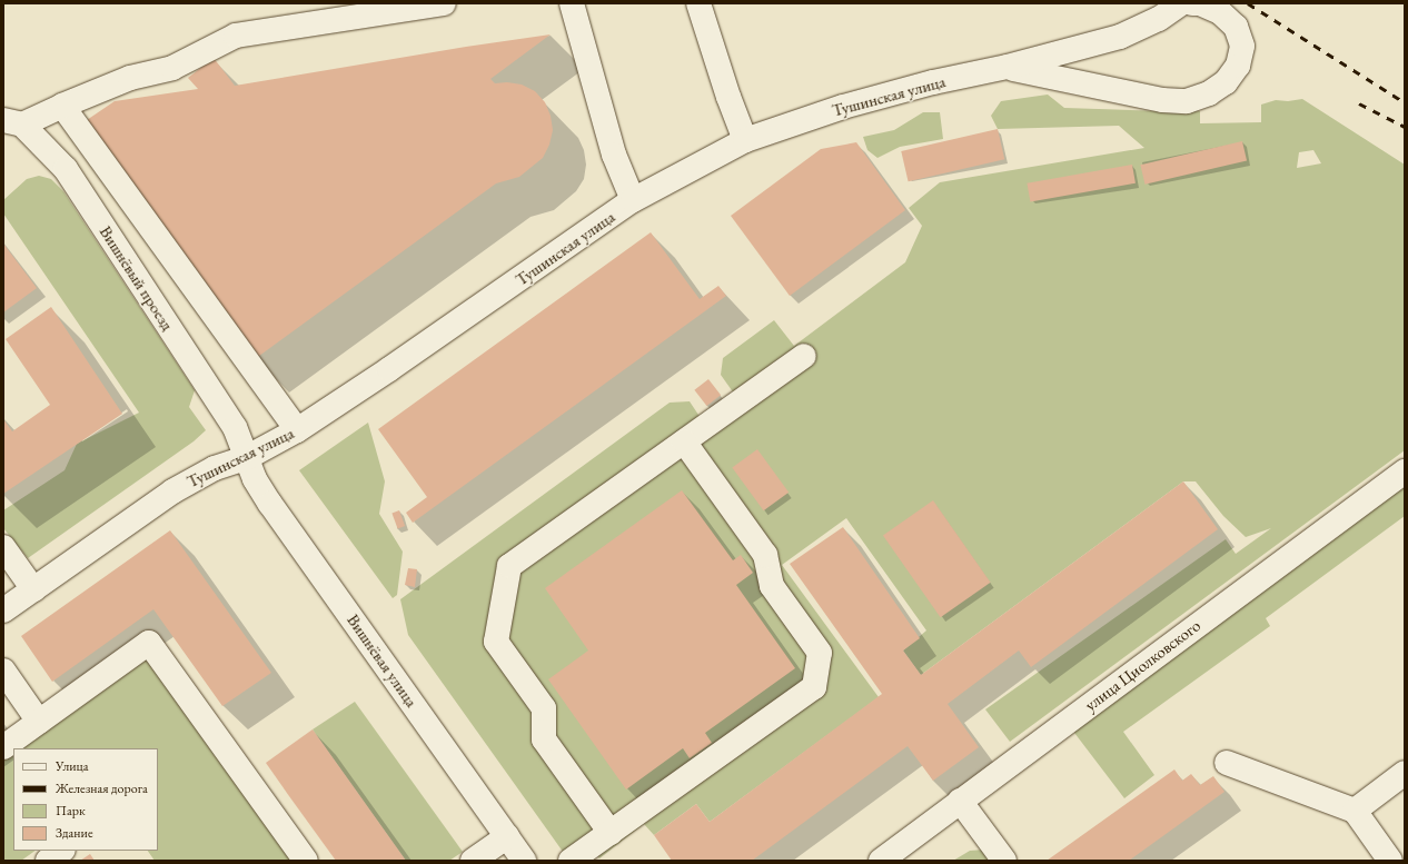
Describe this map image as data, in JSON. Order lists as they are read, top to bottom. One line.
{"streets":{"street":["Тушинская улица","Вишнёвый проезд","Вишнёвая улица","улица Циолковского"]},"crossings":[["Тушинская улица","Вишнёвый проезд"],["Тушинская улица","Вишнёвая улица"],["Вишнёвый проезд","Вишнёвая улица"]],"legend":["Улица","Железная дорога","Парк","Здание"]}
